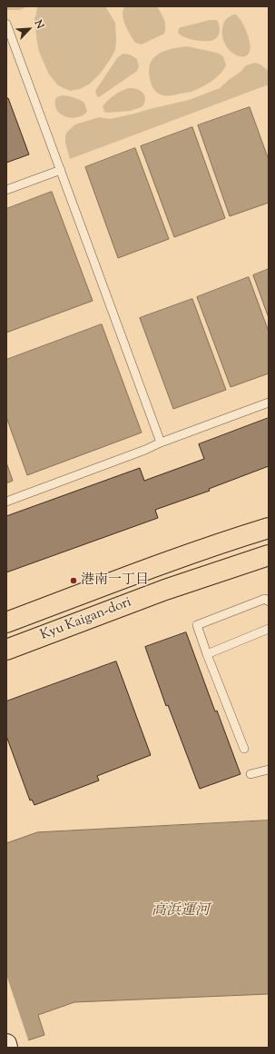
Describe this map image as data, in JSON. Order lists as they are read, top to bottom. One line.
{"streets":{"main road":["Kyu Kaigan-dori"]},"water":["高浜運河"],"places":["港南一丁目"],"north":"top right"}
